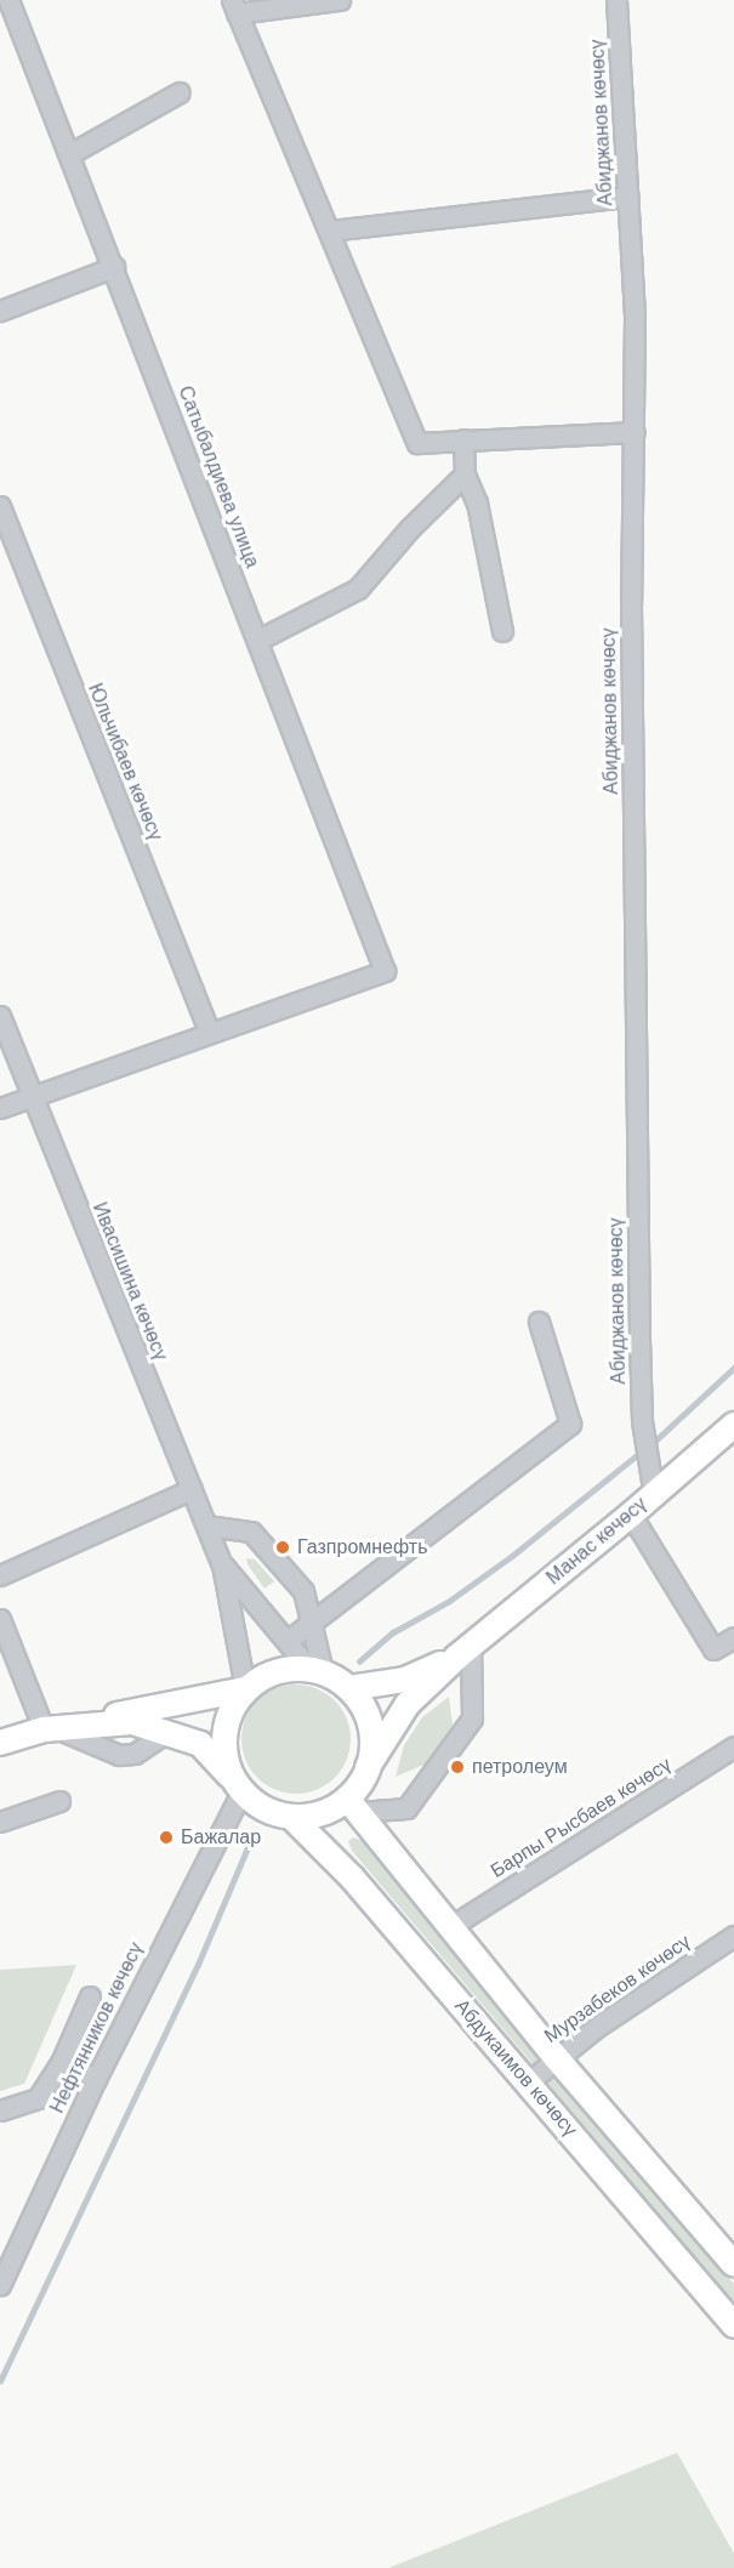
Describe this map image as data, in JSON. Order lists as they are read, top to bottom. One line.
{"streets":{"main road":["Манас көчөсү","Абдукаимов көчөсү"],"street":["Абиджанов көчөсү","Сатыбалдиева улица","Юльчибаев көчөсү","Ивасишина көчөсү","Барпы Рысбаев көчөсү","Мурзабеков көчөсү","Нефтянников көчөсү"]},"crossings":[["Абиджанов көчөсү","Манас көчөсү"],["Сатыбалдиева улица","Юльчибаев көчөсү"],["Барпы Рысбаев көчөсү","Абдукаимов көчөсү"],["Мурзабеков көчөсү","Абдукаимов көчөсү"],["Нефтянников көчөсү","Абдукаимов көчөсү"]],"places":["Газпромнефть","петролеум","Бажалар"]}
